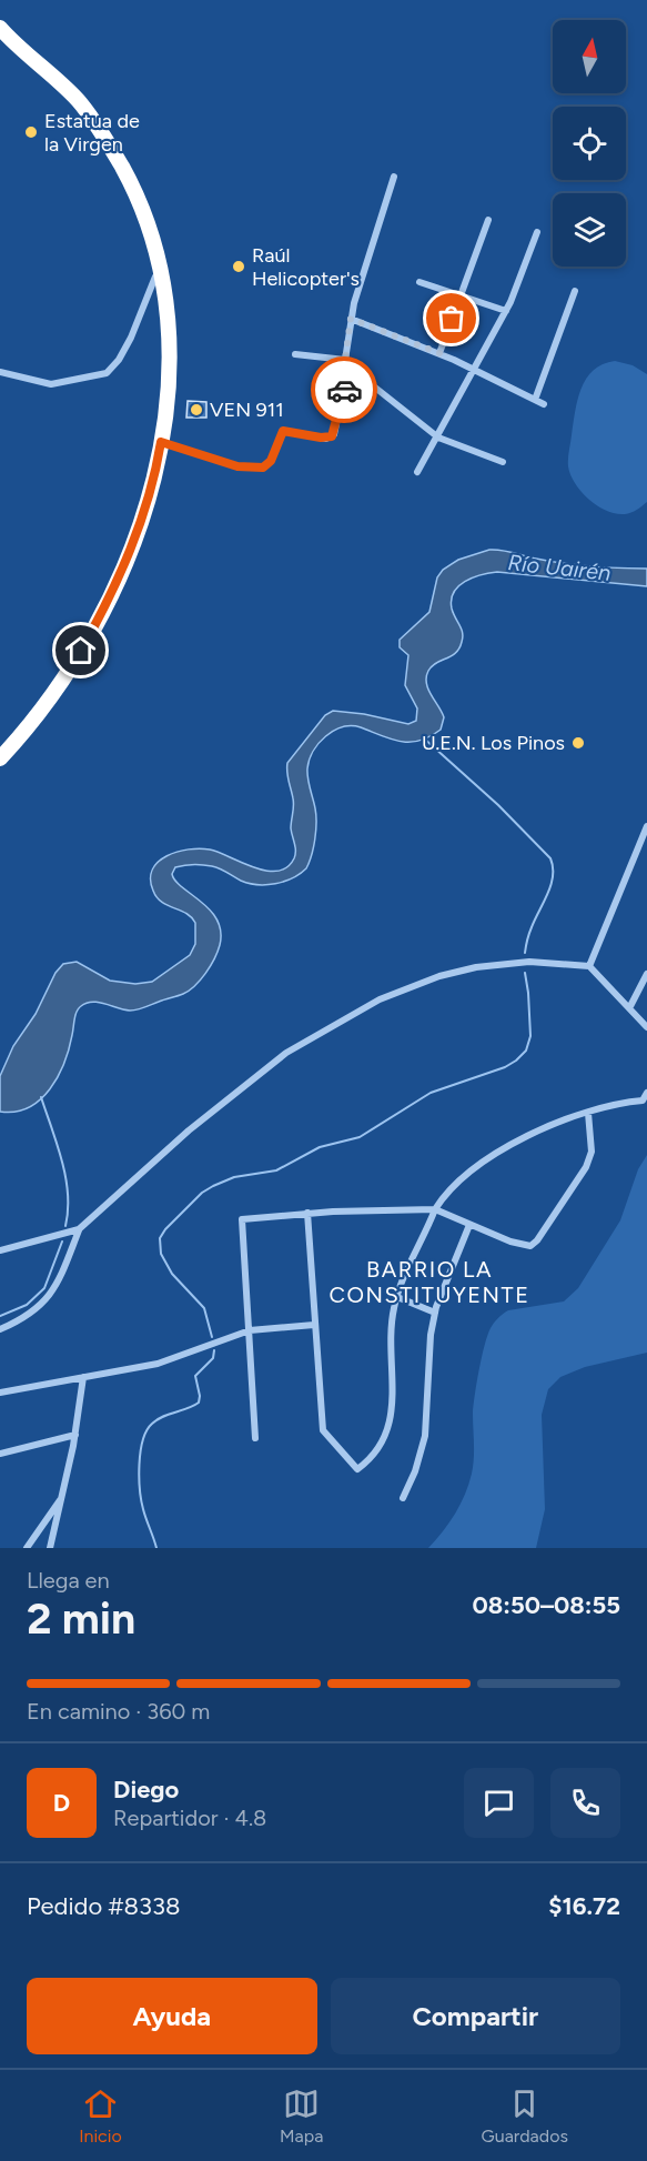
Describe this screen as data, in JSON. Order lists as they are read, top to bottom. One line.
{"districts":["BARRIO LA CONSTITUYENTE"],"water":["Río Uairén"],"places":["Estatua de la Virgen","Raúl Helicopter's","VEN 911","U.E.N. Los Pinos"],"north":"top","page":{"heading":["2 min","Llega en","08:50–08:55"],"panel":["Diego","Repartidor · 4.8","Pedido #8338","$16.72"],"bar":"En camino · 360 m","round":"D","buttons":["Ayuda","Compartir"],"tabs":["Inicio","Mapa","Guardados"]}}
